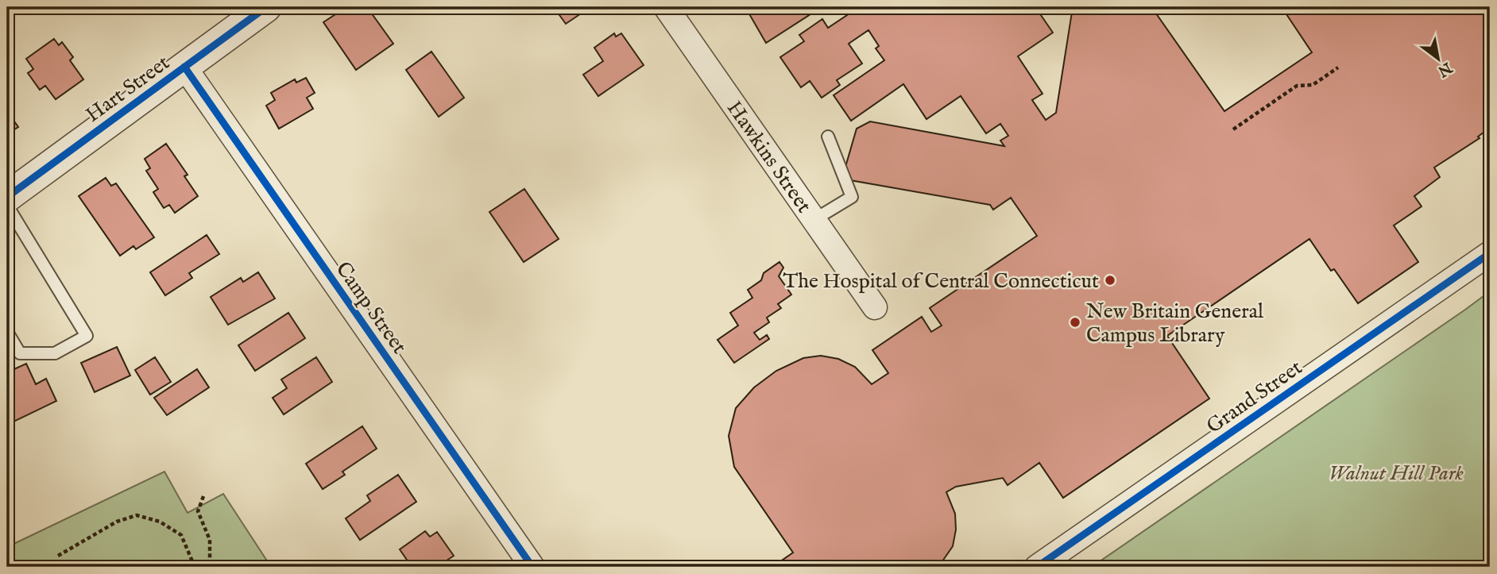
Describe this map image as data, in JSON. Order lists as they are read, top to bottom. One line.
{"streets":{"street":["Hart Street","Hawkins Street","Camp Street","Grand Street"]},"crossings":[["Hart Street","Camp Street"]],"parks":["Walnut Hill Park"],"places":["The Hospital of Central Connecticut","New Britain General Campus Library"],"north":"bottom right"}
